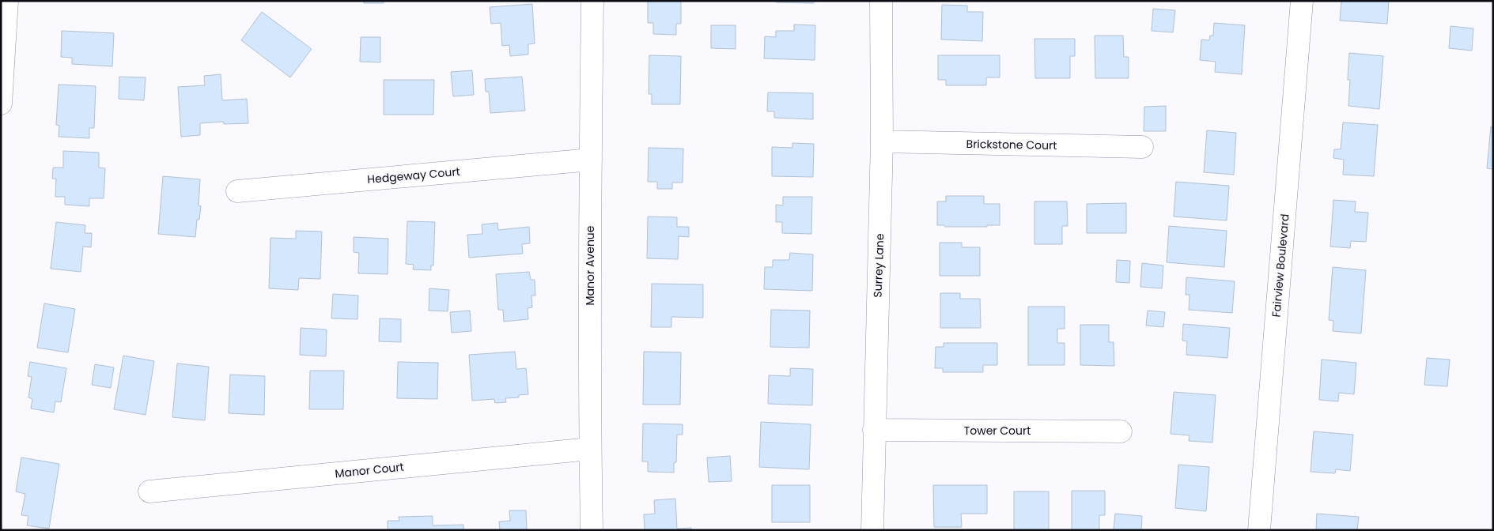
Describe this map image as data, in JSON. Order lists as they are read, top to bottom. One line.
{"streets":{"street":["Brickstone Court","Hedgeway Court","Manor Avenue","Surrey Lane","Fairview Boulevard","Tower Court","Manor Court"]},"crossings":[["Brickstone Court","Surrey Lane"],["Hedgeway Court","Manor Avenue"],["Manor Avenue","Manor Court"],["Surrey Lane","Tower Court"]]}
